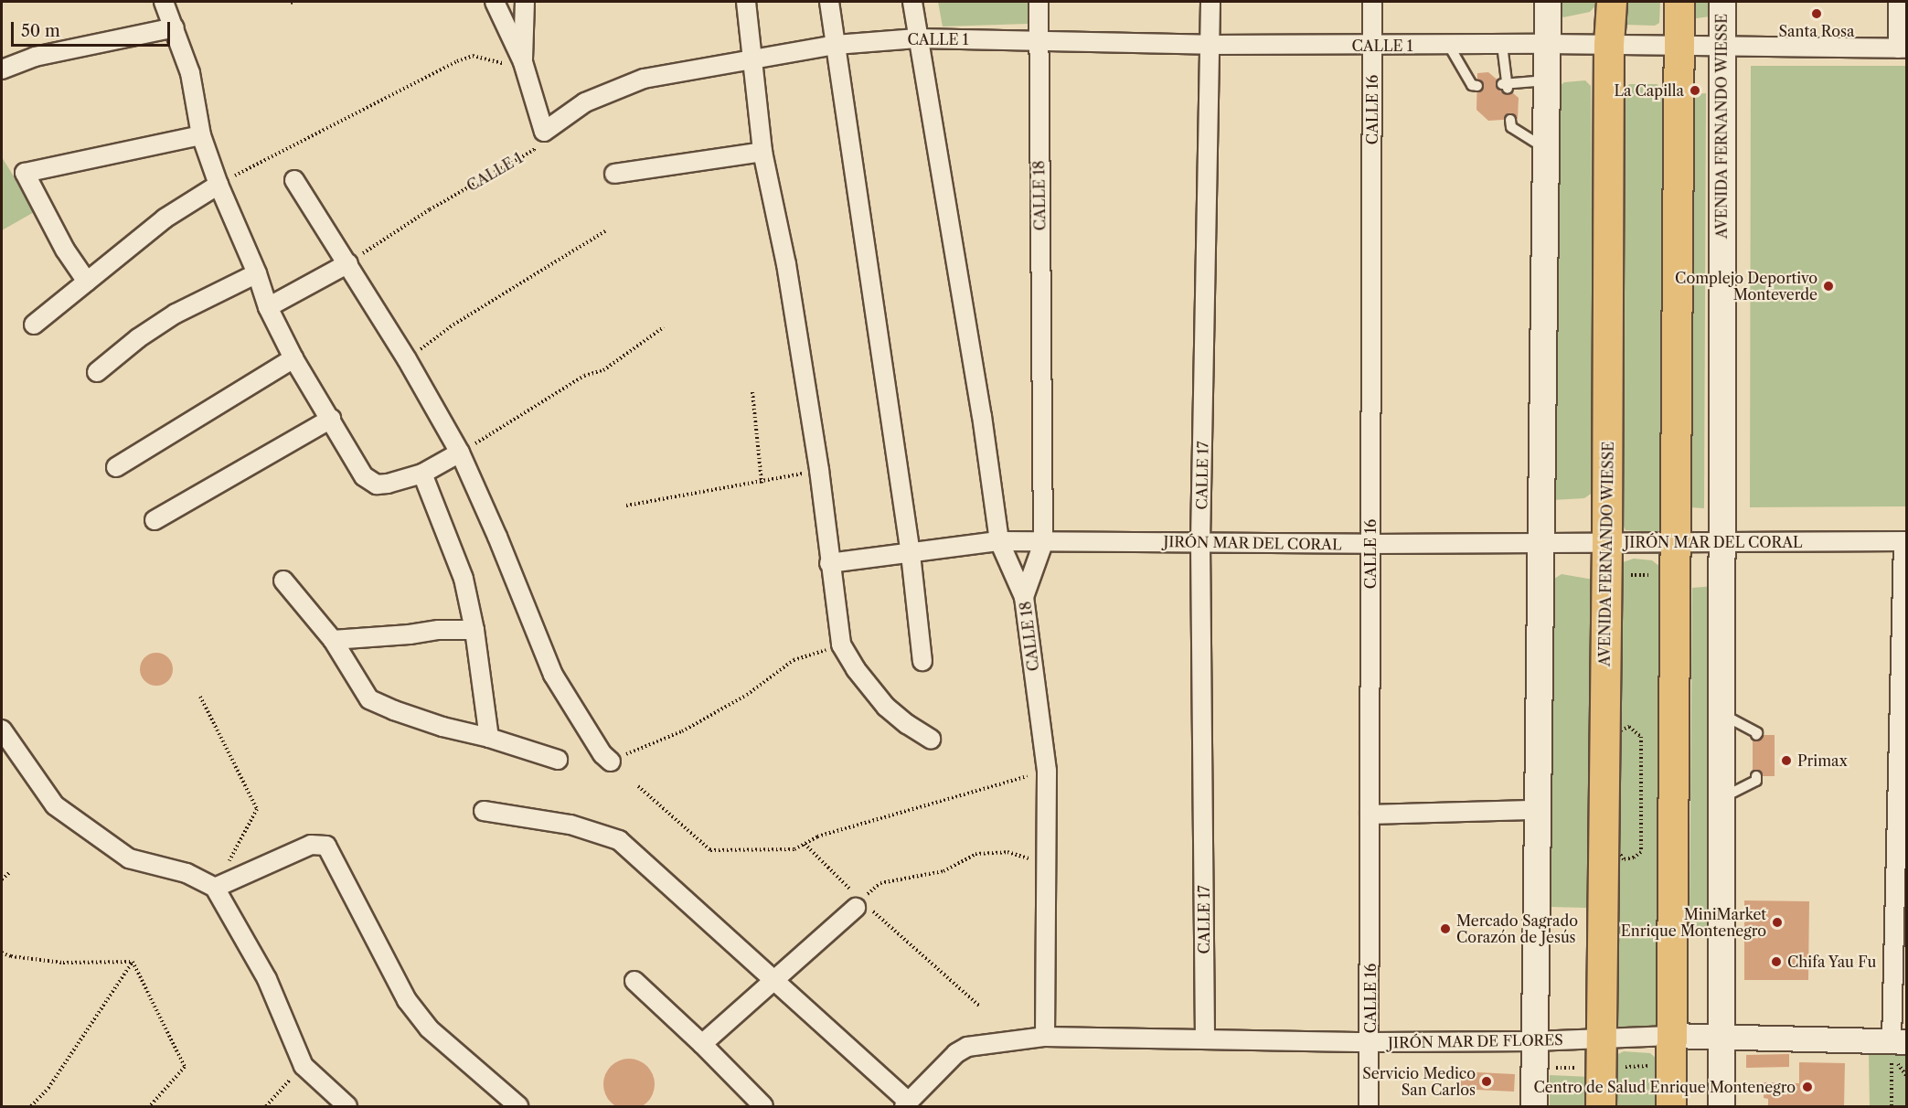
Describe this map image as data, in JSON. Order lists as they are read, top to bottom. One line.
{"streets":{"main road":["AVENIDA FERNANDO WIESSE"],"street":["CALLE 1","CALLE 16","CALLE 18","CALLE 17","JIRÓN MAR DEL CORAL","JIRÓN MAR DE FLORES"]},"crossings":[["CALLE 1","CALLE 16"],["CALLE 1","AVENIDA FERNANDO WIESSE"],["CALLE 1","CALLE 18"],["CALLE 1","CALLE 17"],["CALLE 16","JIRÓN MAR DEL CORAL"],["CALLE 16","JIRÓN MAR DE FLORES"],["AVENIDA FERNANDO WIESSE","JIRÓN MAR DEL CORAL"],["AVENIDA FERNANDO WIESSE","JIRÓN MAR DE FLORES"],["CALLE 18","JIRÓN MAR DEL CORAL"],["CALLE 18","JIRÓN MAR DE FLORES"],["CALLE 17","JIRÓN MAR DEL CORAL"],["CALLE 17","JIRÓN MAR DE FLORES"]],"places":["Santa Rosa","La Capilla","Complejo Deportivo Monteverde","Primax","MiniMarket Enrique Montenegro","Mercado Sagrado Corazón de Jesús","Chifa Yau Fu","Servicio Medico San Carlos","Centro de Salud Enrique Montenegro"],"scale_bar":"50 m"}
